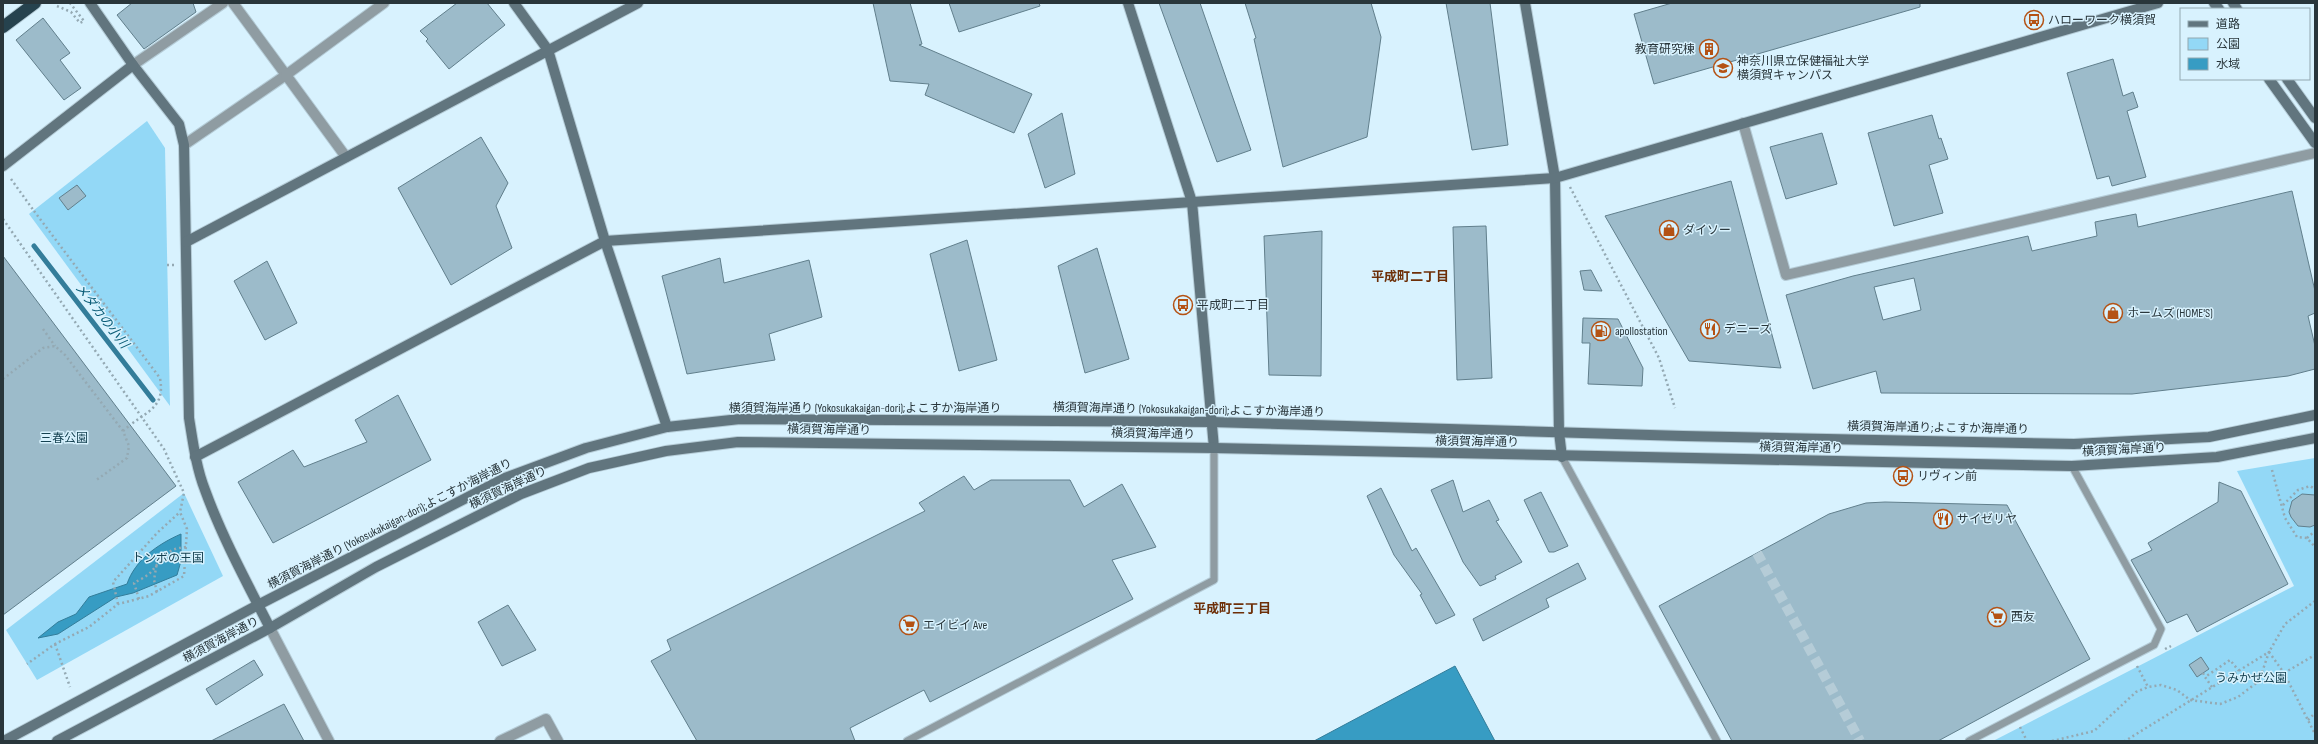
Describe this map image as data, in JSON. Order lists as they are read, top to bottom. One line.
{"streets":{"street":["横須賀海岸通り (Yokosukakaigan-dori);よこすか海岸通り","横須賀海岸通り;よこすか海岸通り","横須賀海岸通り"]},"crossings":[["横須賀海岸通り (Yokosukakaigan-dori);よこすか海岸通り","横須賀海岸通り;よこすか海岸通り"]],"districts":["平成町二丁目","平成町三丁目"],"water":["メダカの小川"],"parks":["三春公園","トンボの王国","うみかぜ公園"],"places":{"bus stop":["ハローワーク横須賀","平成町二丁目","リヴィン前"],"building":["教育研究棟"],"school or university":["神奈川県立保健福祉大学 横須賀キャンパス"],"shop":["ダイソー","ホームズ (HOME'S)"],"restaurant":["デニーズ","サイゼリヤ"],"fuel station":["apollostation"],"supermarket":["西友","エイビイ Ave"]},"legend":["道路","公園","水域"]}
